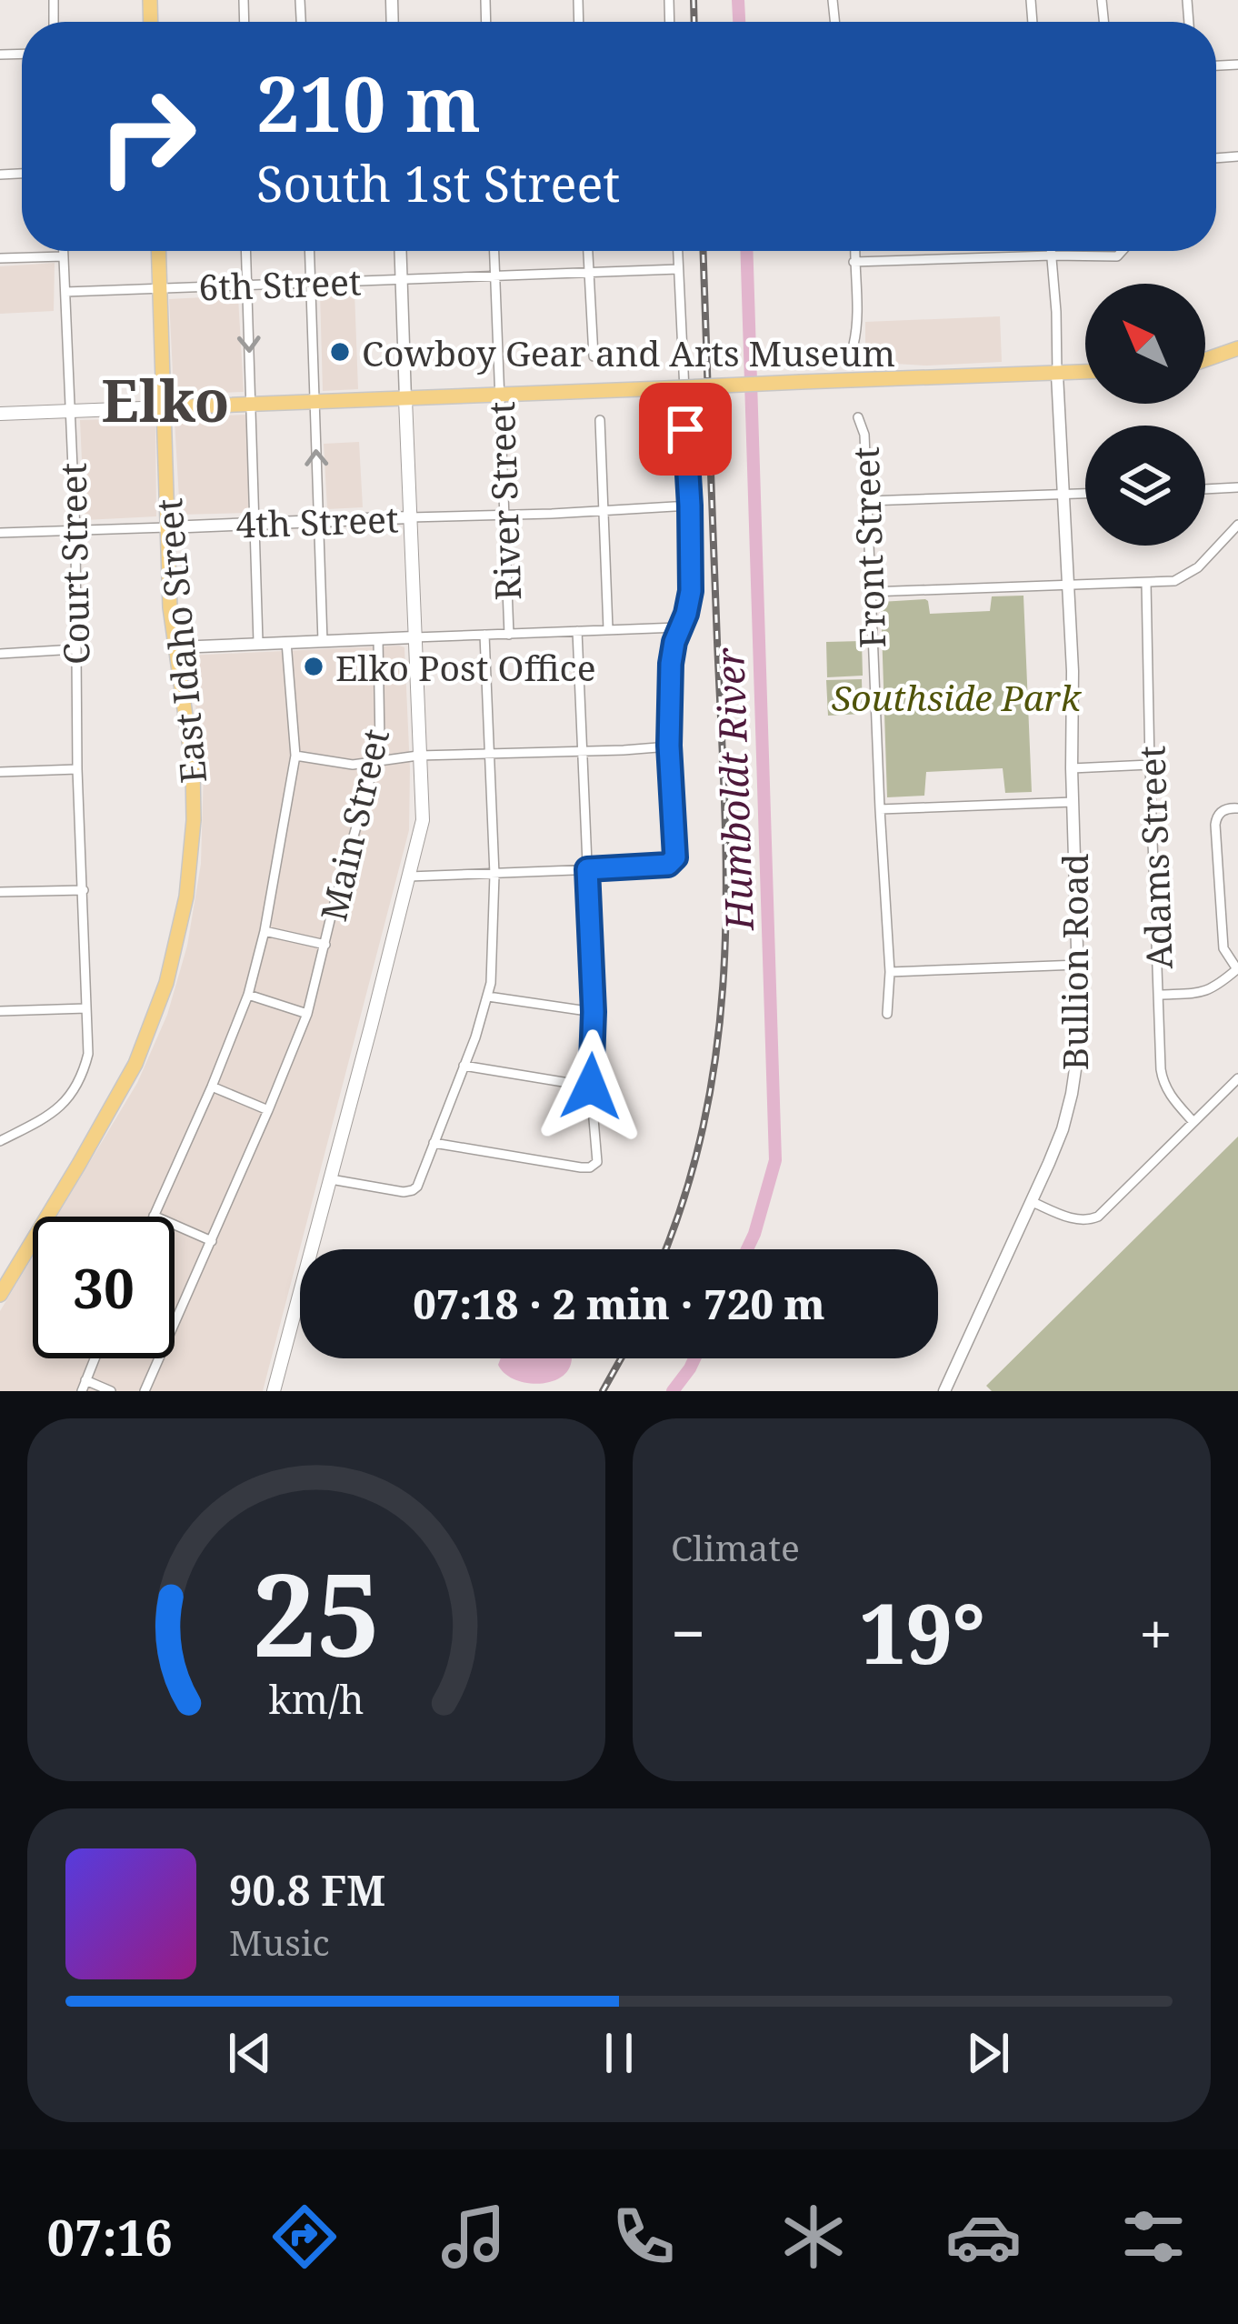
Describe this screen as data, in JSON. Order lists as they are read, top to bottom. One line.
{"streets":{"main road":["East Idaho Street"],"street":["6th Street","River Street","4th Street","Front Street","Court Street","Main Street","Adams Street","Bullion Road"]},"crossings":[["6th Street","River Street"],["6th Street","Court Street"],["6th Street","East Idaho Street"],["River Street","4th Street"],["4th Street","Court Street"],["4th Street","East Idaho Street"]],"districts":["Elko"],"water":["Humboldt River"],"parks":["Southside Park"],"places":["Cowboy Gear and Arts Museum","Elko Post Office"],"north":"top left","page":{"turn":["210 m","South 1st Street"],"limit":"30","trip":"07:18 · 2 min · 720 m","tile":"Climate","heat":["−","19°","+"],"song":["90.8 FM","Music"],"tabs":"07:16","gauge":["25","km/h"]}}
